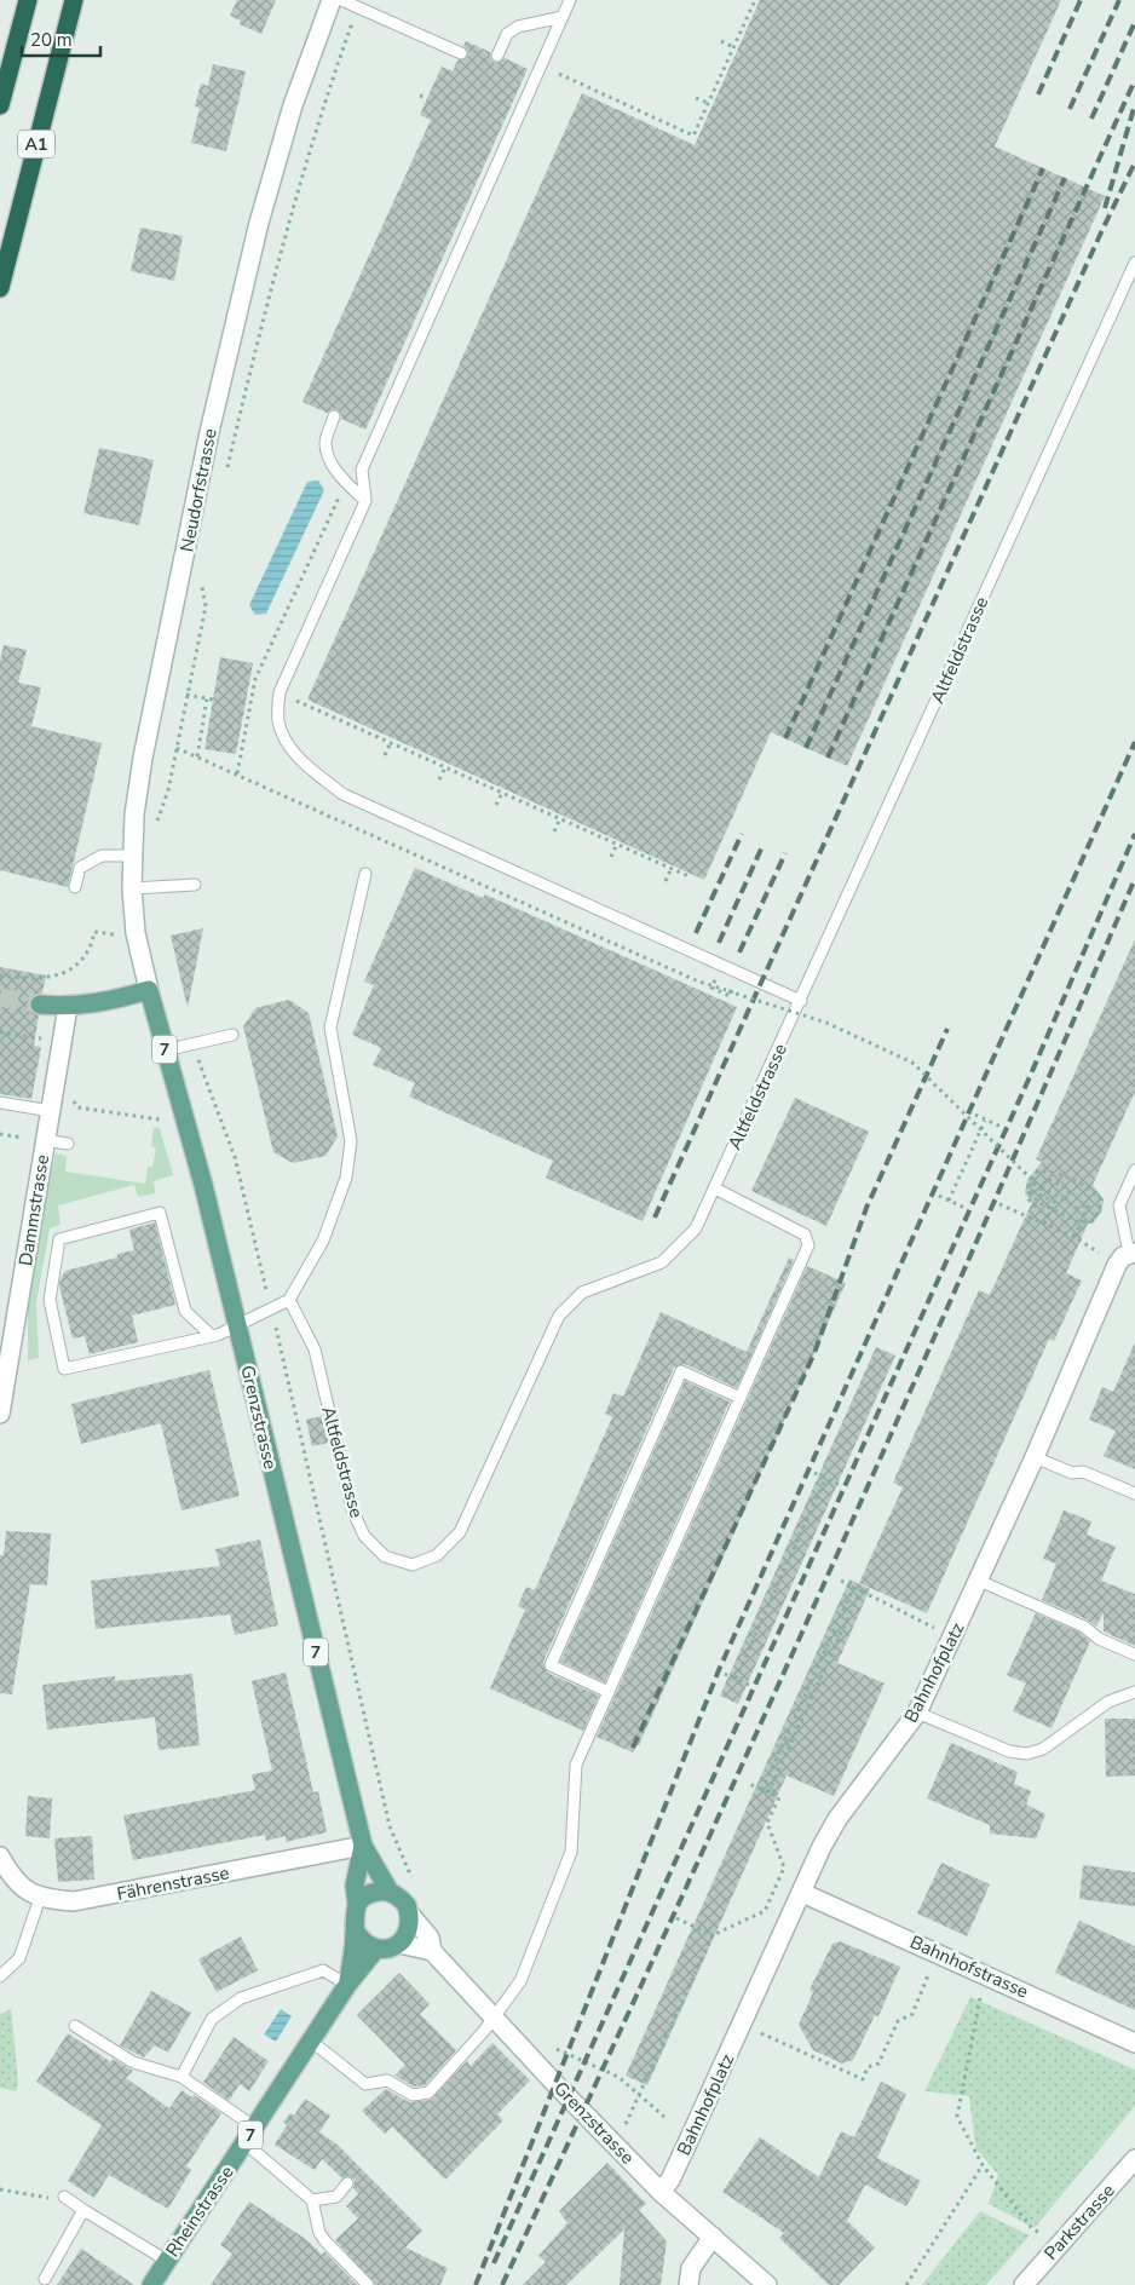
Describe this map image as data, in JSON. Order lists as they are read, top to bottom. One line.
{"streets":{"highway":["A1"],"main road":["7","Grenzstrasse","Rheinstrasse"],"street":["Neudorfstrasse","Dammstrasse","Bahnhofplatz","Fährenstrasse","Bahnhofstrasse","Parkstrasse"],"lane":["Altfeldstrasse"]},"crossings":[["Neudorfstrasse","Grenzstrasse"],["7","Grenzstrasse"],["7","Rheinstrasse"],["Grenzstrasse","Bahnhofplatz"],["Grenzstrasse","Fährenstrasse"],["Grenzstrasse","Rheinstrasse"],["Bahnhofplatz","Bahnhofstrasse"]],"scale_bar":"20 m"}
